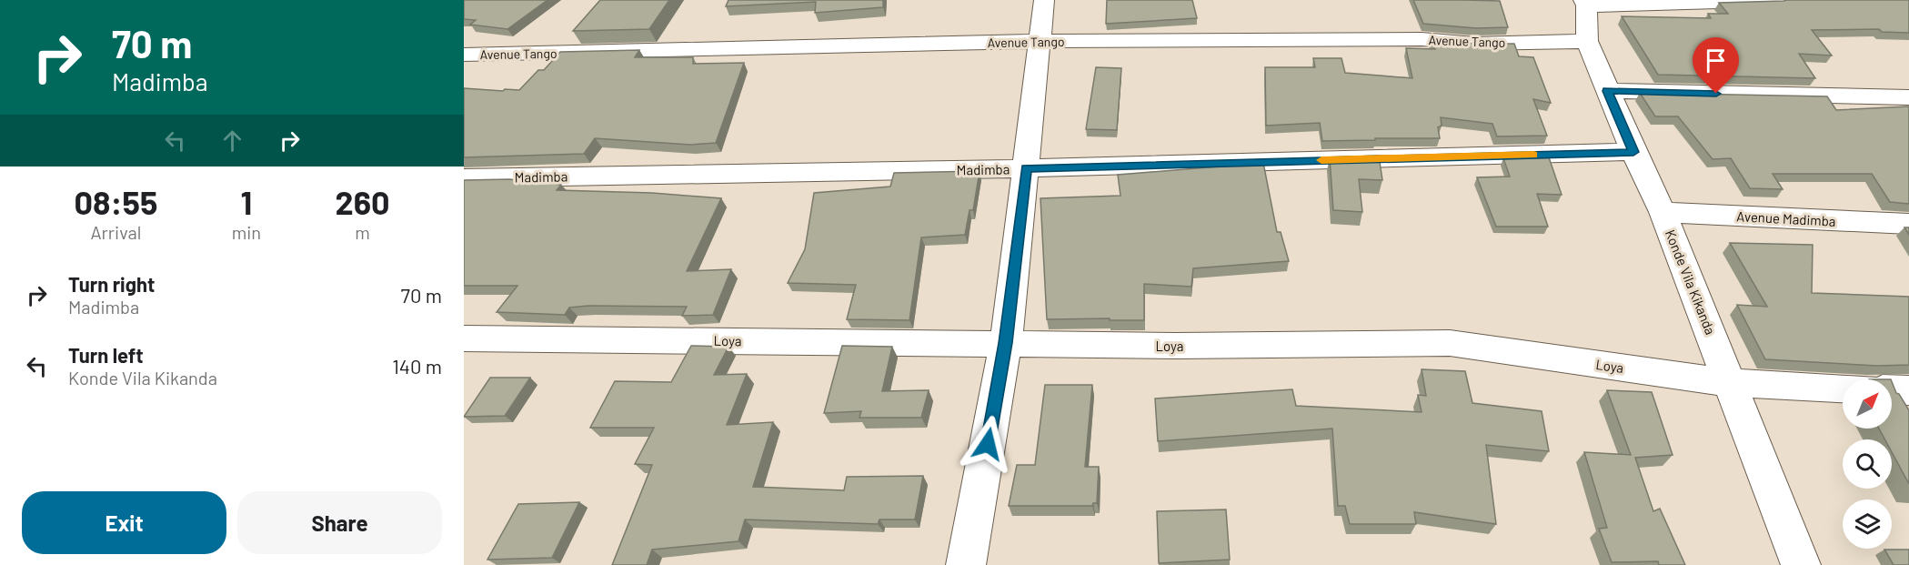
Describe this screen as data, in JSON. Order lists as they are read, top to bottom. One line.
{"streets":{"street":["Avenue Tango","Madimba","Avenue Madimba","Konde Vila Kikanda","Loya"]},"crossings":[["Avenue Tango","Konde Vila Kikanda"],["Madimba","Konde Vila Kikanda"],["Avenue Madimba","Konde Vila Kikanda"],["Konde Vila Kikanda","Loya"]],"north":"top right","page":{"turn":["70 m","Madimba"],"eta":["08:55","Arrival","1","min","260","m"],"list":[{"name":"Turn right","note":"Madimba","value":"70 m"},{"name":"Turn left","note":"Konde Vila Kikanda","value":"140 m"}],"buttons":["Exit","Share"]}}
